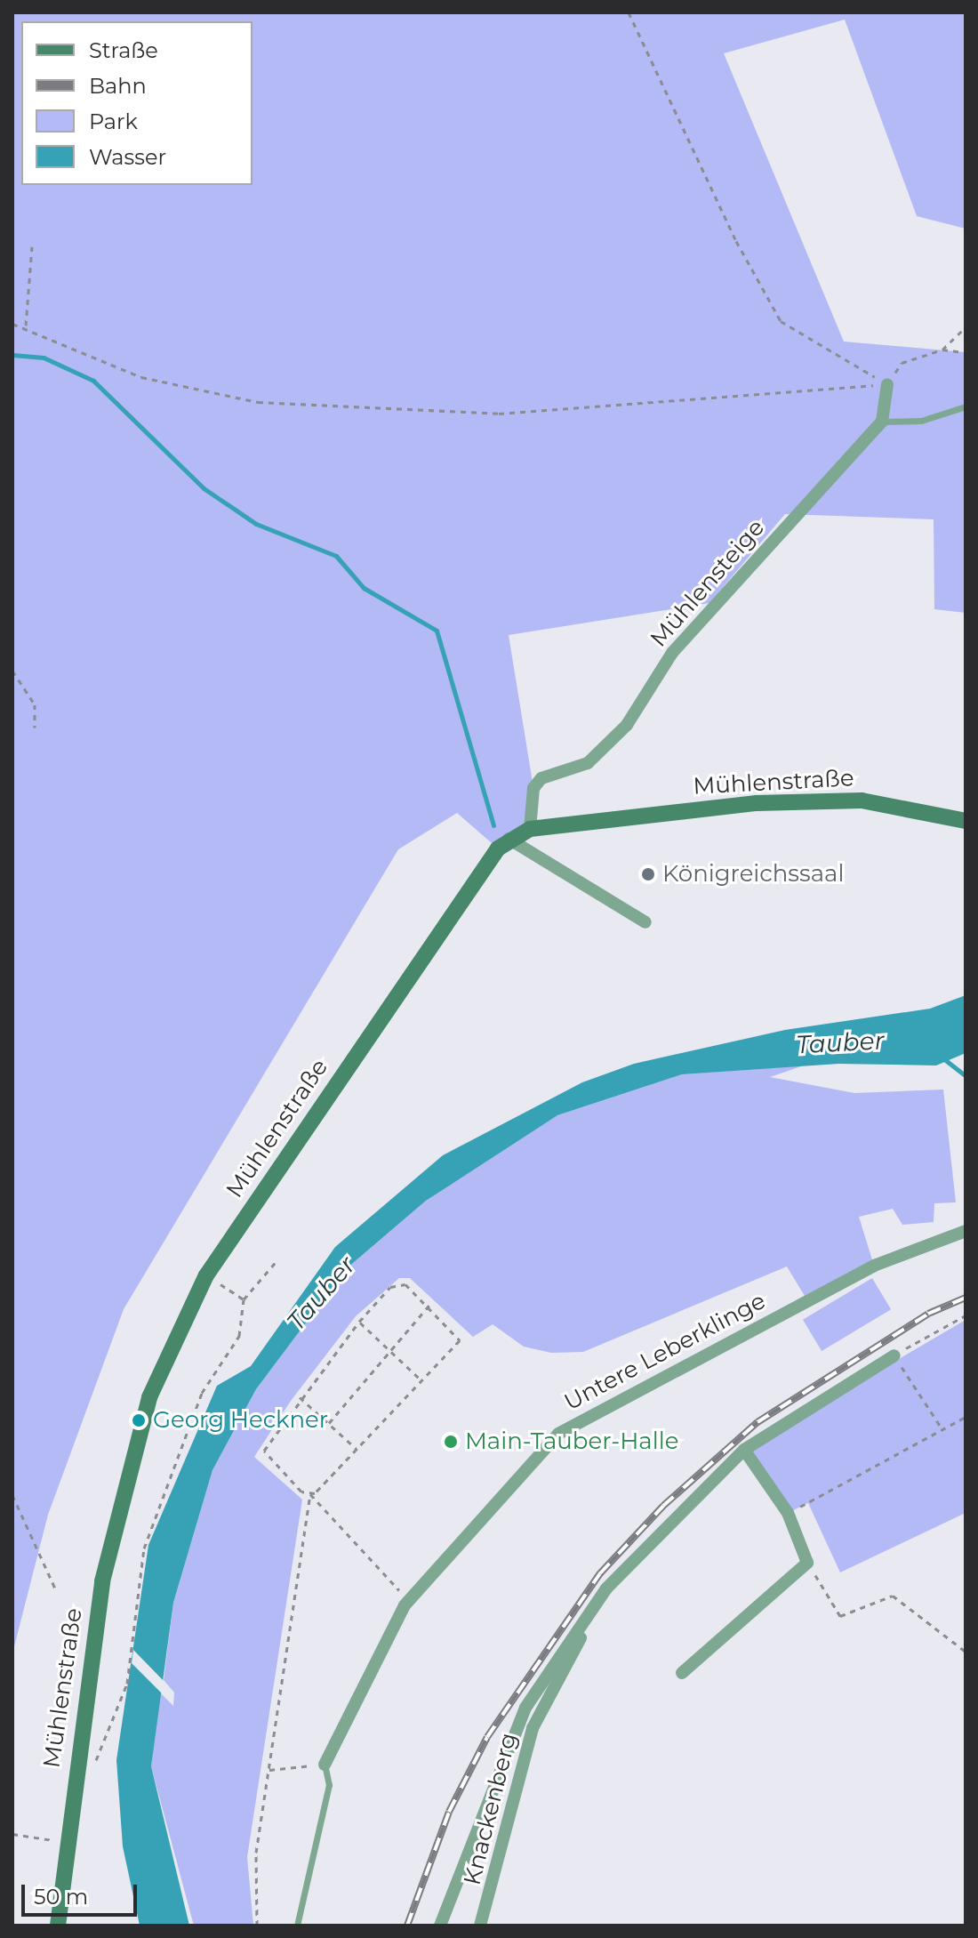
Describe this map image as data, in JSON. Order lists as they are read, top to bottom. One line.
{"streets":{"main road":["Mühlenstraße"],"street":["Mühlensteige","Untere Leberklinge","Knackenberg"]},"crossings":[["Mühlensteige","Mühlenstraße"]],"water":["Tauber"],"places":["Königreichssaal","Georg Heckner","Main-Tauber-Halle"],"legend":["Straße","Bahn","Park","Wasser"],"scale_bar":"50 m"}
